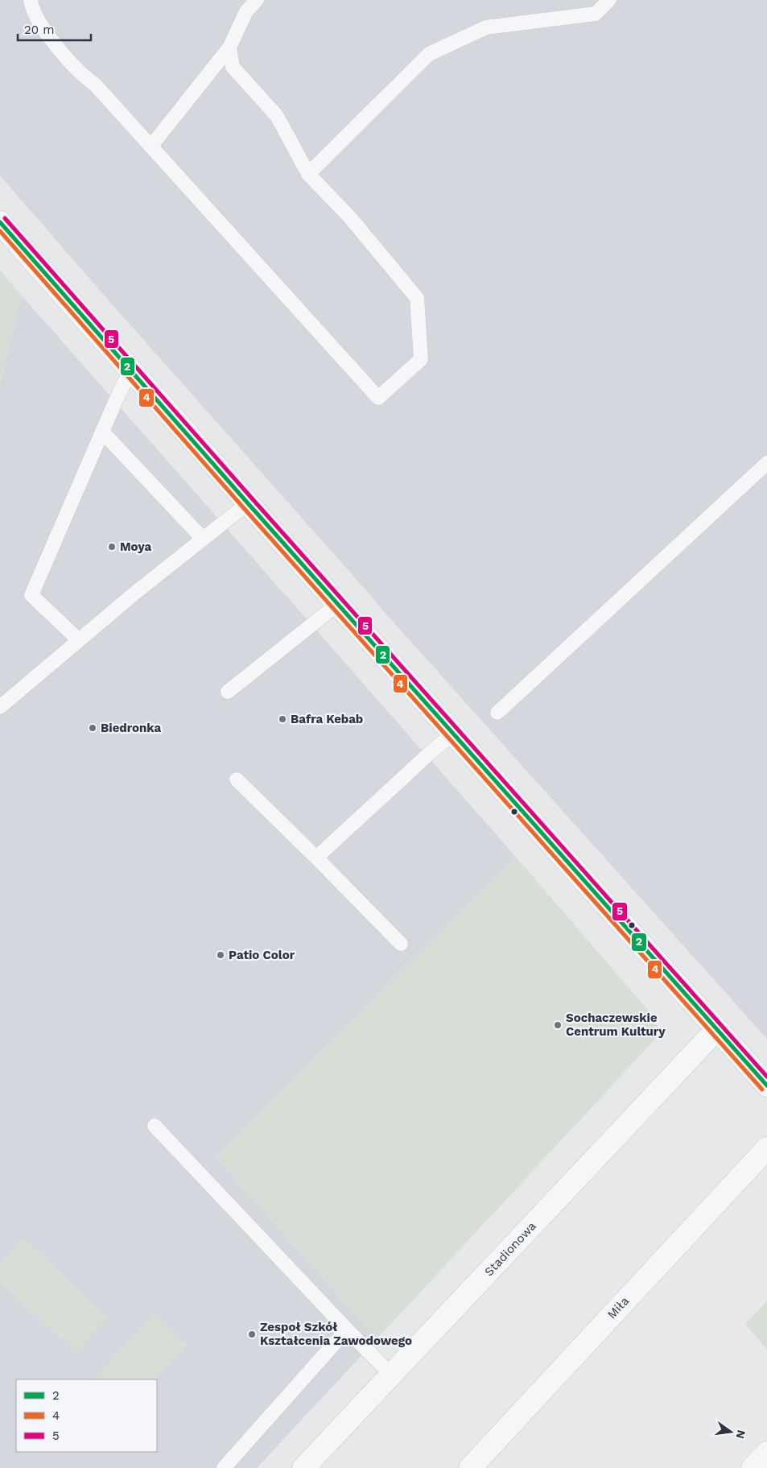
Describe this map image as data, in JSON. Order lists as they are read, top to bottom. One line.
{"streets":{"street":["Stadionowa","Miła"]},"places":["Moya","Bafra Kebab","Biedronka","Patio Color","Sochaczewskie Centrum Kultury","Zespoł Szkół Kształcenia Zawodowego"],"lines":["transit line 5","transit line 2","transit line 4"],"legend":["2","4","5"],"scale_bar":"20 m","north":"right"}
